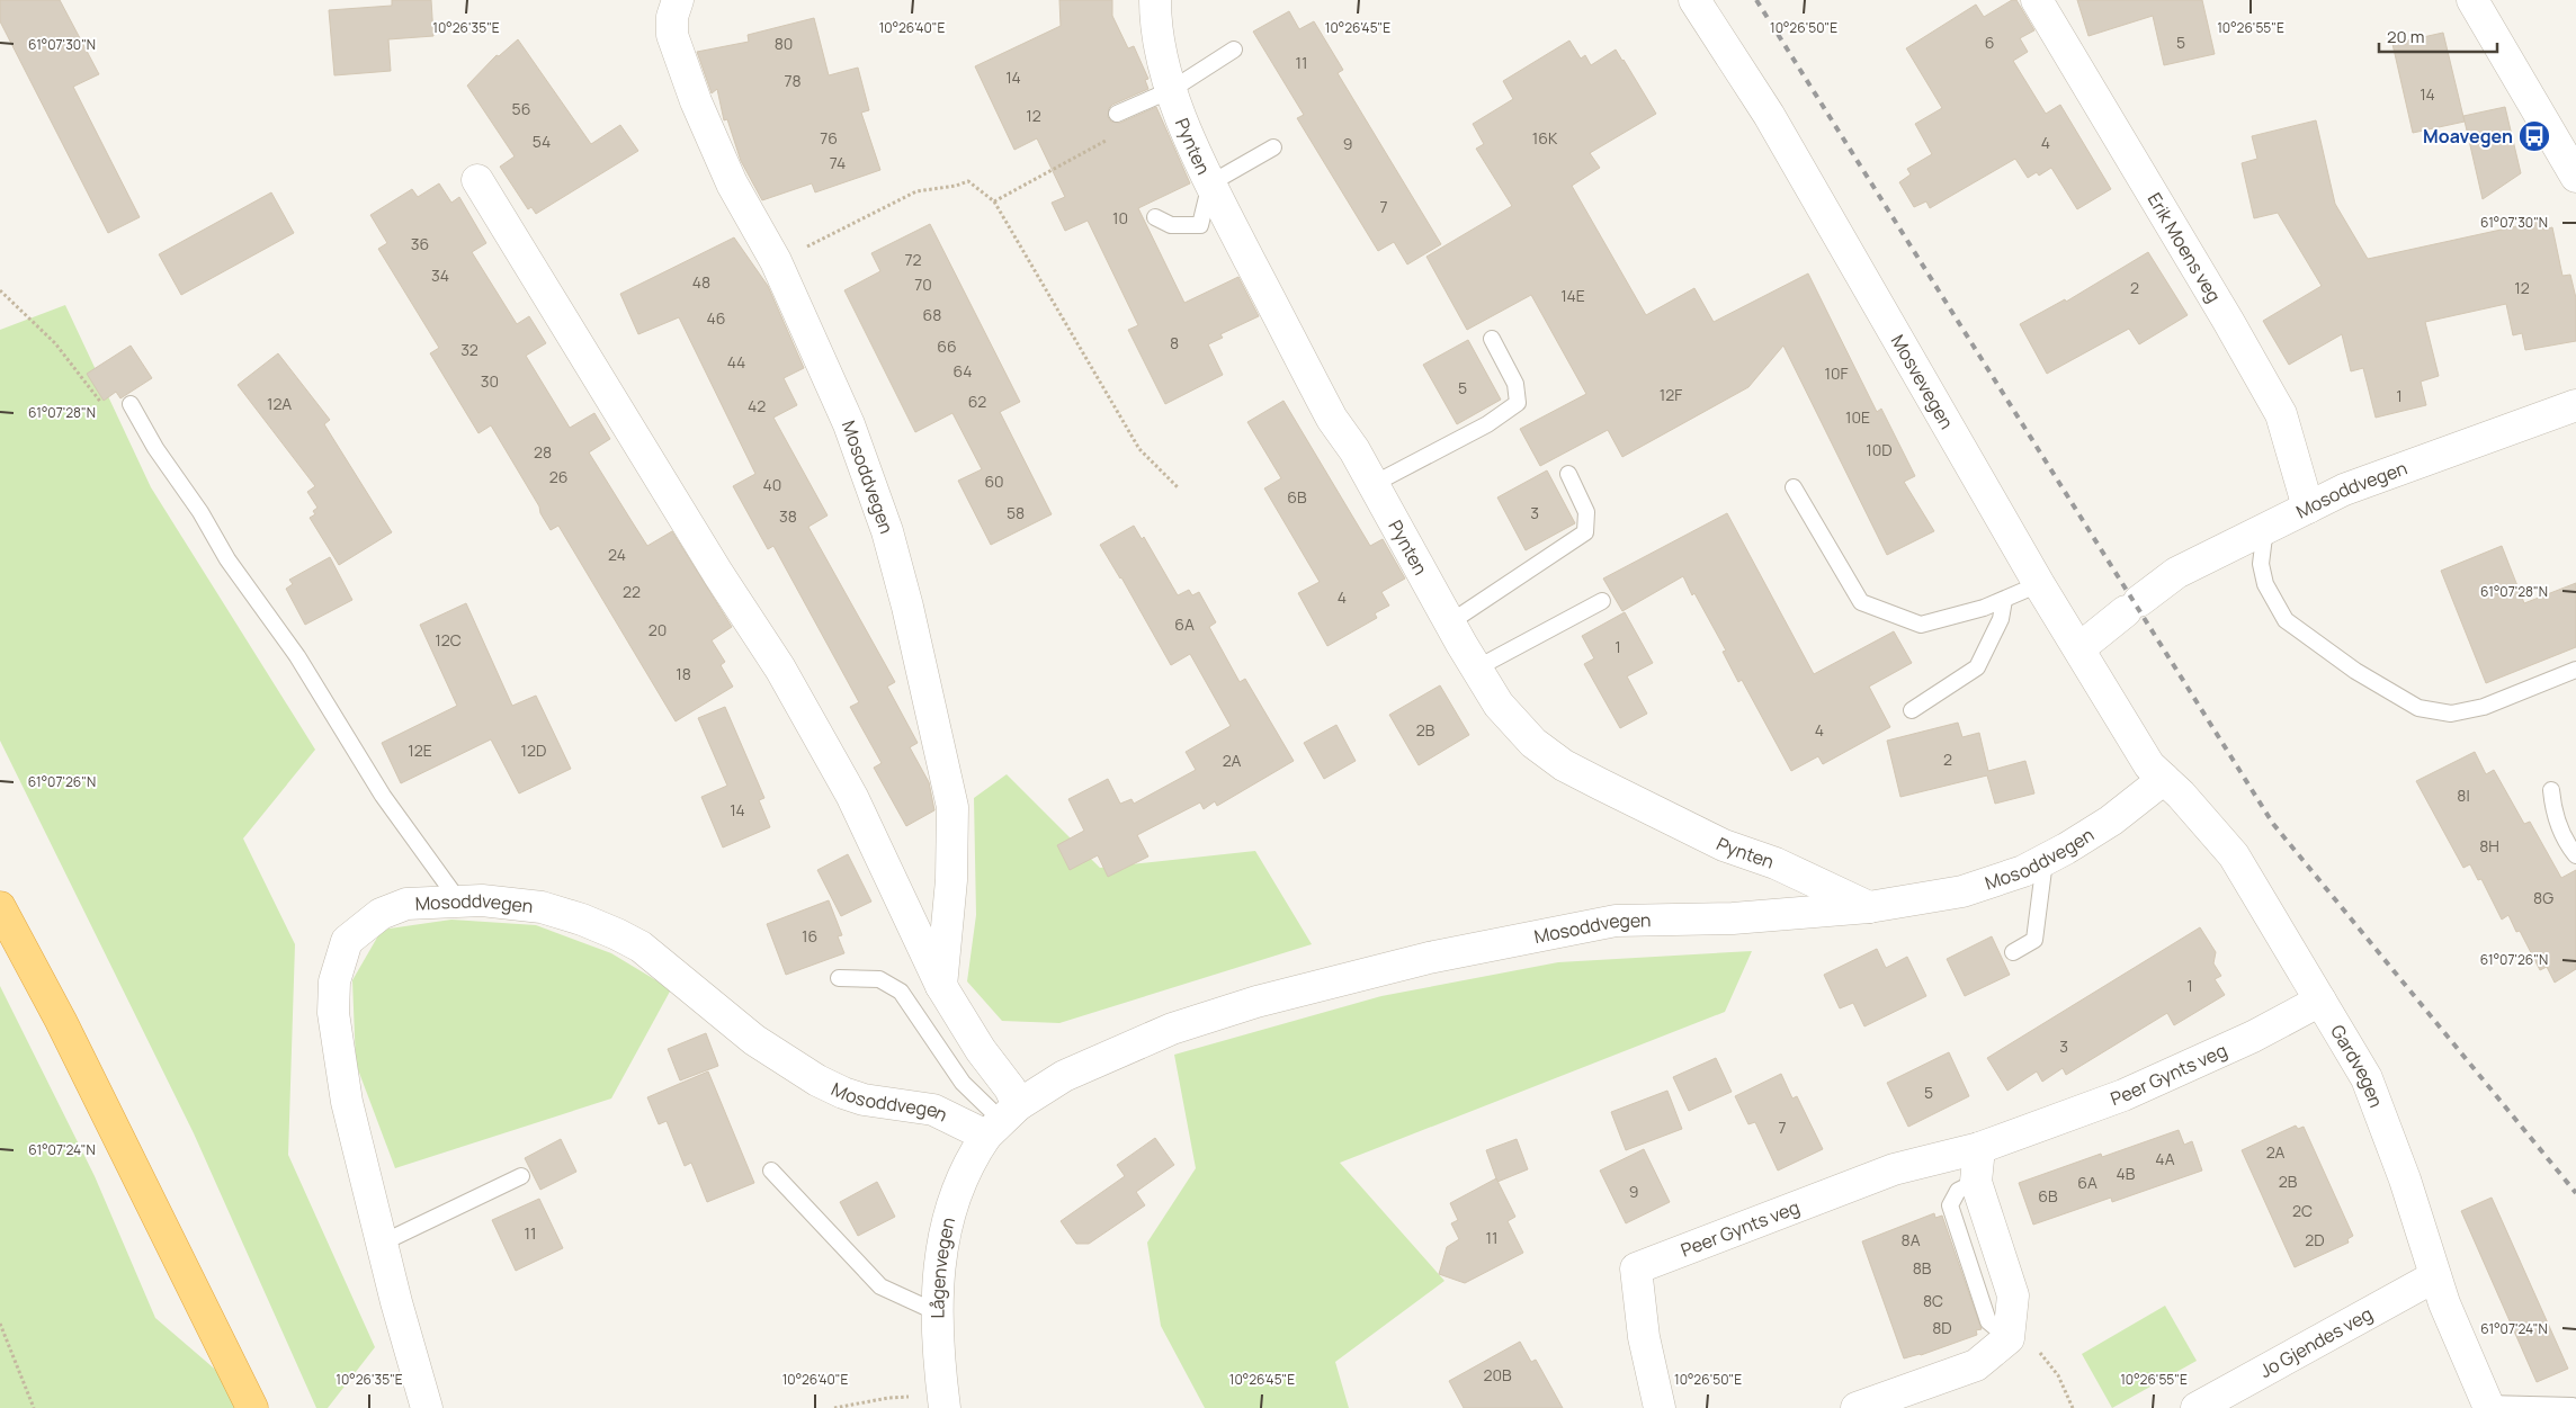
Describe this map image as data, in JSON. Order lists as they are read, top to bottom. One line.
{"streets":{"street":["Pynten","Erik Moens veg","Mosvevegen","Mosoddvegen","Gardvegen","Peer Gynts veg","Lågenvegen","Jo Gjendes veg"]},"crossings":[["Pynten","Mosoddvegen"],["Erik Moens veg","Mosoddvegen"],["Mosvevegen","Mosoddvegen"],["Mosvevegen","Gardvegen"],["Mosoddvegen","Gardvegen"],["Mosoddvegen","Lågenvegen"],["Gardvegen","Peer Gynts veg"],["Gardvegen","Jo Gjendes veg"]],"places":{"bus stop":["Moavegen"]},"house_numbers":["6","5","80","11","14","78","14","56","12","76","16K","54","4","9","74","7","10","36","72","34","48","70","2","12","14E","68","46","8","66","32","44","64","10F","30","5","12F","1","62","12A","42","10E","10D","28","26","60","40","6B","58","3","38","24","22","4","6A","20","12C","1","18","2B","4","12E","12D","2","2A","8I","14","8H","8G","16","1","3","5","7","2A","4A","4B","2B","6A","9","6B","2C","11","11","8A","2D","8B","8C","8D","20B"],"scale_bar":"20 m","coordinates":["10°26'35\"E","10°26'40\"E","10°26'45\"E","10°26'50\"E","10°26'55\"E","61°07'30\"N","61°07'28\"N","61°07'26\"N","61°07'24\"N"]}
